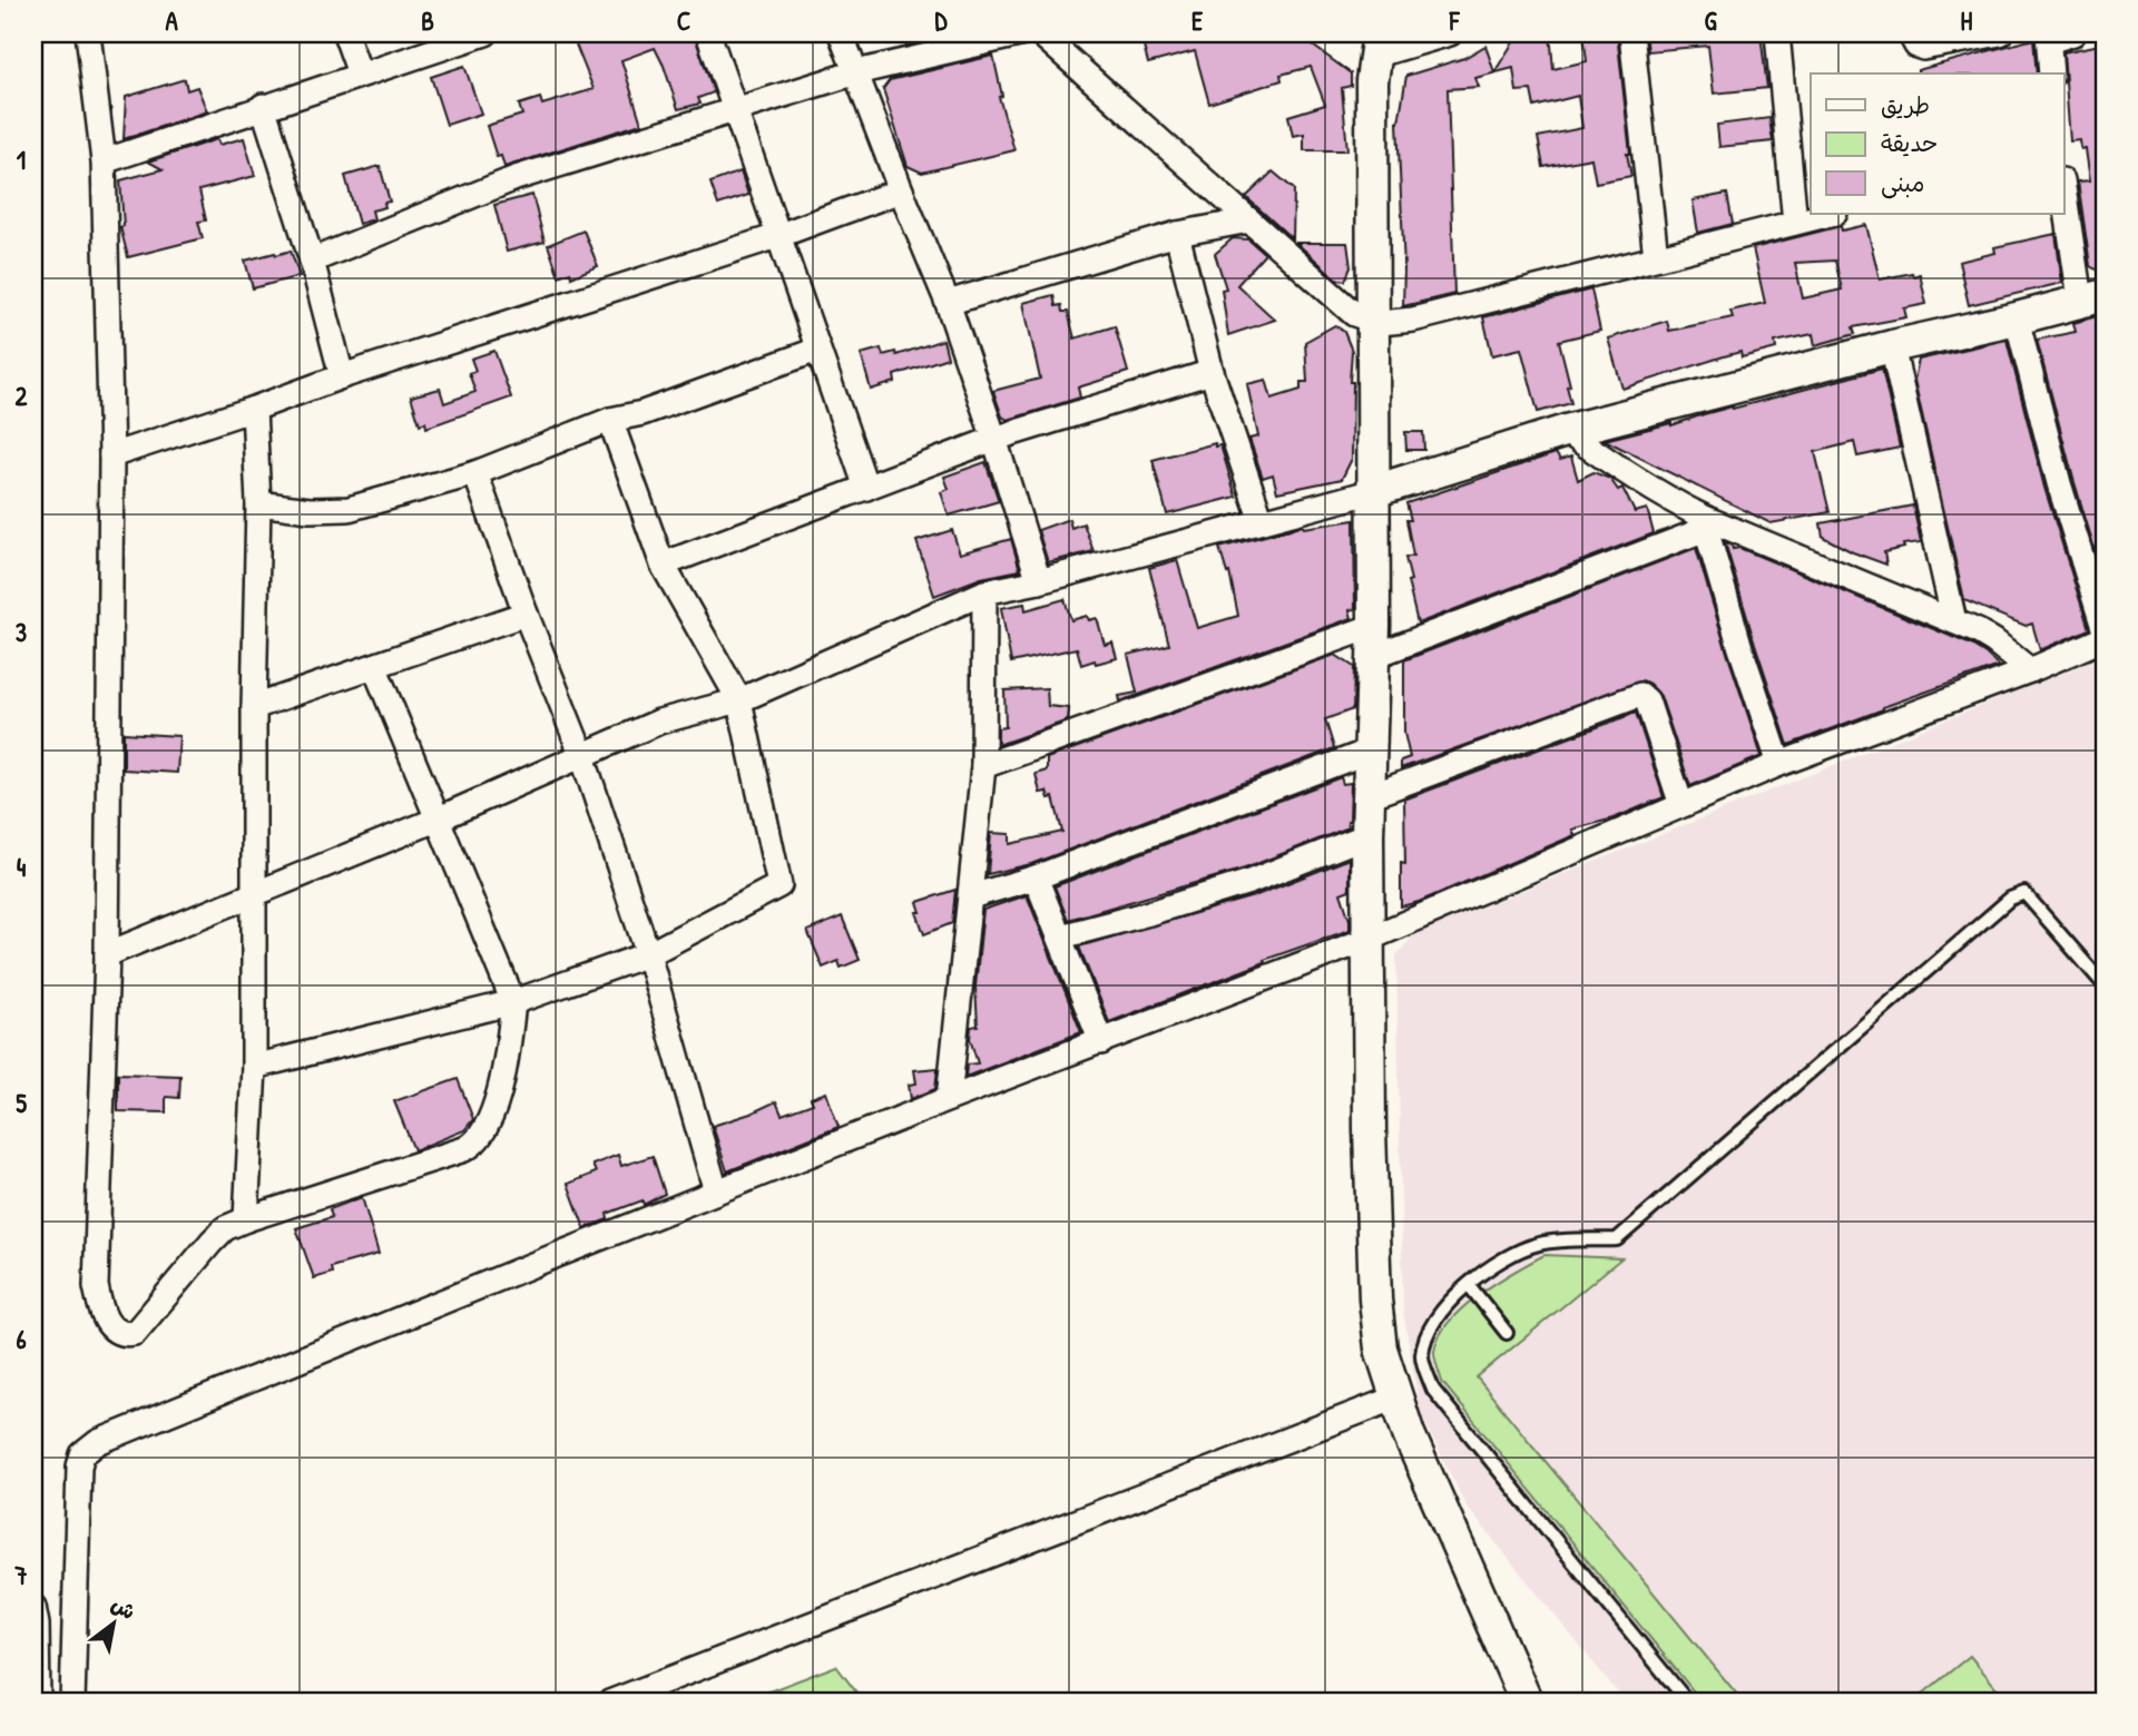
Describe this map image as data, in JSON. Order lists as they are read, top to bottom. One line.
{"legend":["طريق","حديقة","مبنى"],"north":"top right","grid":{"columns":["A","B","C","D","E","F","G","H"],"rows":["1","2","3","4","5","6","7"]}}
